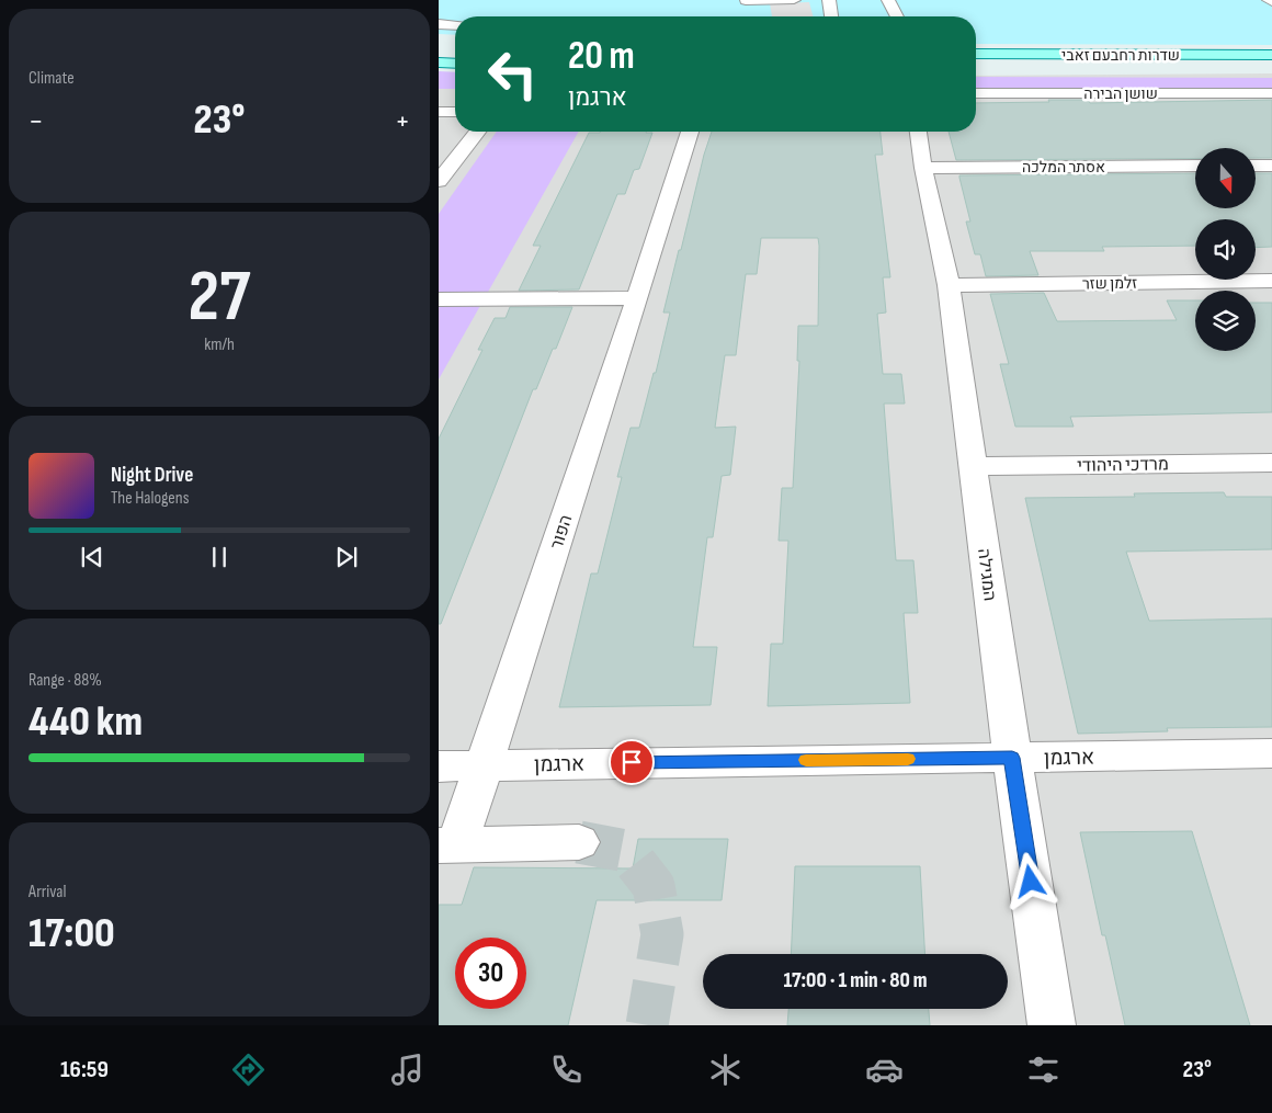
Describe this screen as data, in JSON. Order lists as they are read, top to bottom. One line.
{"streets":{"main road":["שדרות רחבעם זאבי"],"street":["שושן הבירה","אסתר המלכה","זלמן שזר","מרדכי היהודי","הפור","המגילה","ארגמן"]},"crossings":[["אסתר המלכה","המגילה"],["זלמן שזר","המגילה"],["מרדכי היהודי","המגילה"],["הפור","ארגמן"],["המגילה","ארגמן"]],"north":"bottom","page":{"tile":["Climate",["27","km/h"],["Range · 88%","440 km"],["Arrival","17:00"]],"turn":["20 m","ארגמן"],"heat":["−","23°","+"],"song":["Night Drive","The Halogens"],"limit":"30","trip":"17:00 · 1 min · 80 m","tabs":["16:59","23°"]}}
